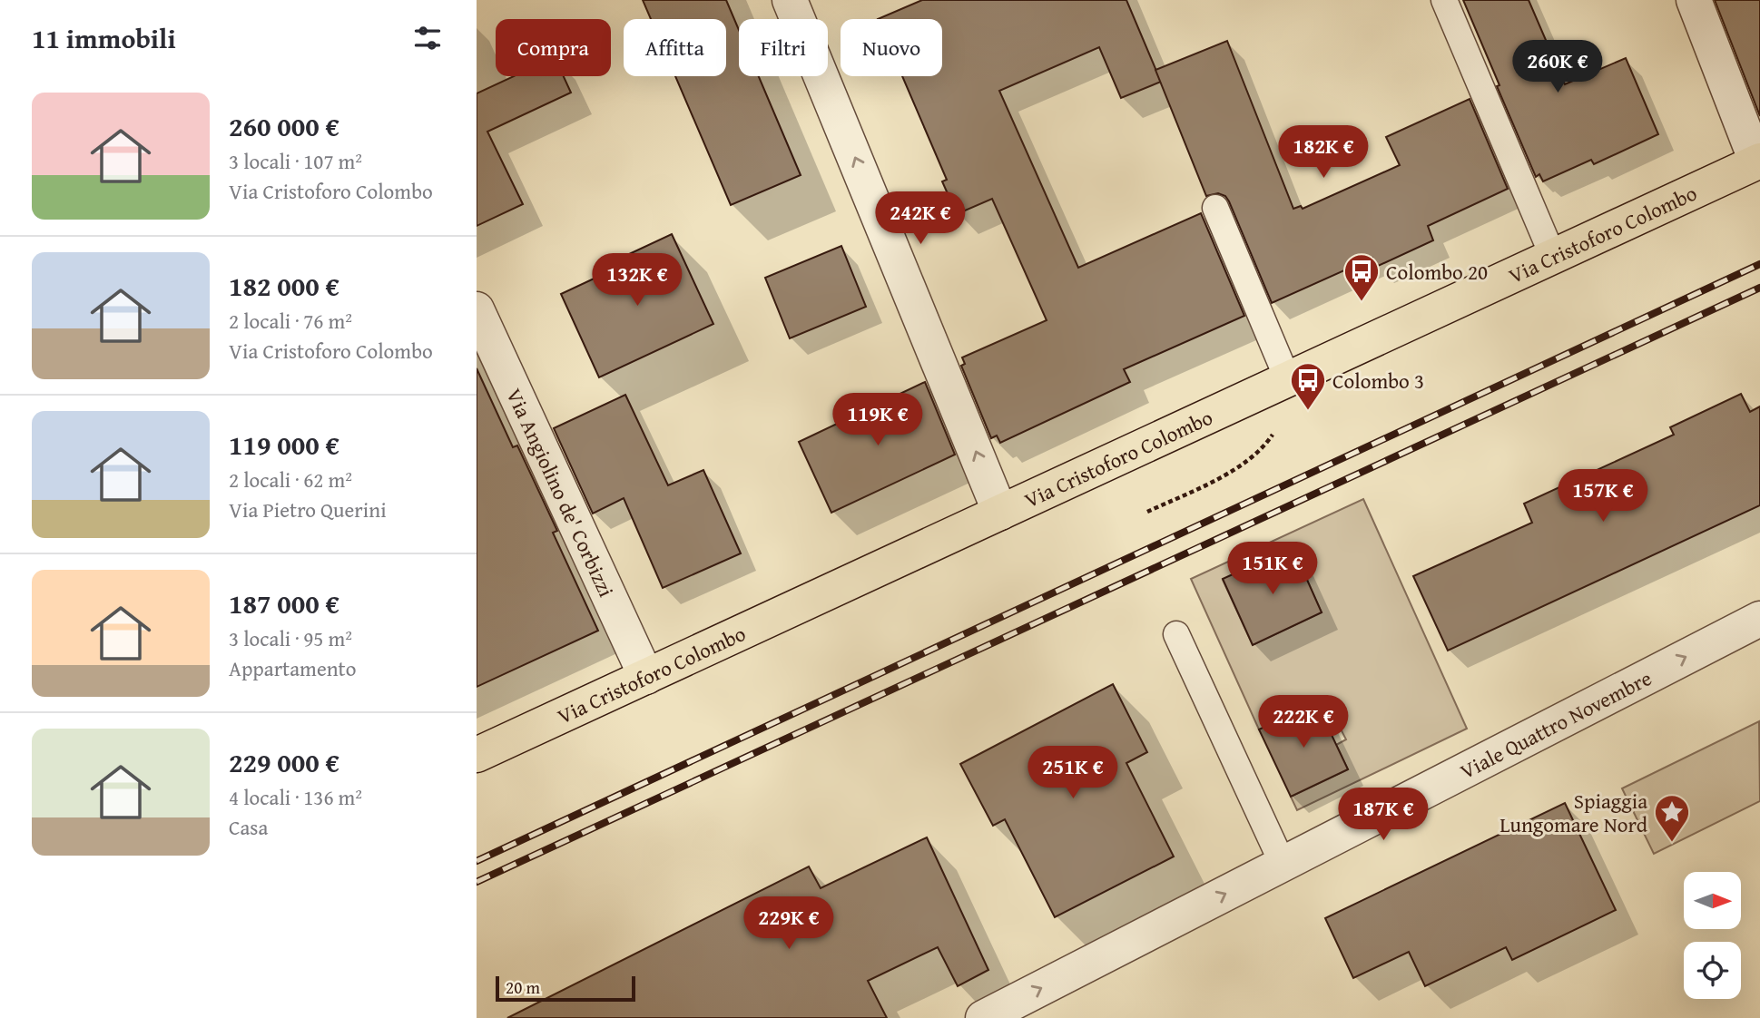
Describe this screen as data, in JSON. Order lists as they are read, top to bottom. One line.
{"streets":{"main road":["Via Cristoforo Colombo"],"street":["Via Angiolino de' Corbizzi","Viale Quattro Novembre"]},"crossings":[["Via Cristoforo Colombo","Via Angiolino de' Corbizzi"]],"one_way":["Viale Quattro Novembre"],"places":{"bus stop":["Colombo 20","Colombo 3"],"place":["Spiaggia Lungomare Nord"]},"scale_bar":"20 m","north":"right","page":{"heading":"11 immobili","chip":["Compra","Affitta","Filtri","Nuovo"],"price":["260K €","182K €","242K €","132K €","119K €","157K €","151K €","222K €","251K €","187K €","229K €"],"list":[{"name":"260 000 €","note":"3 locali · 107 m² · Via Cristoforo Colombo"},{"name":"182 000 €","note":"2 locali · 76 m² · Via Cristoforo Colombo"},{"name":"119 000 €","note":"2 locali · 62 m² · Via Pietro Querini"},{"name":"187 000 €","note":"3 locali · 95 m² · Appartamento"},{"name":"229 000 €","note":"4 locali · 136 m² · Casa"}],"scale":"20 m"}}
